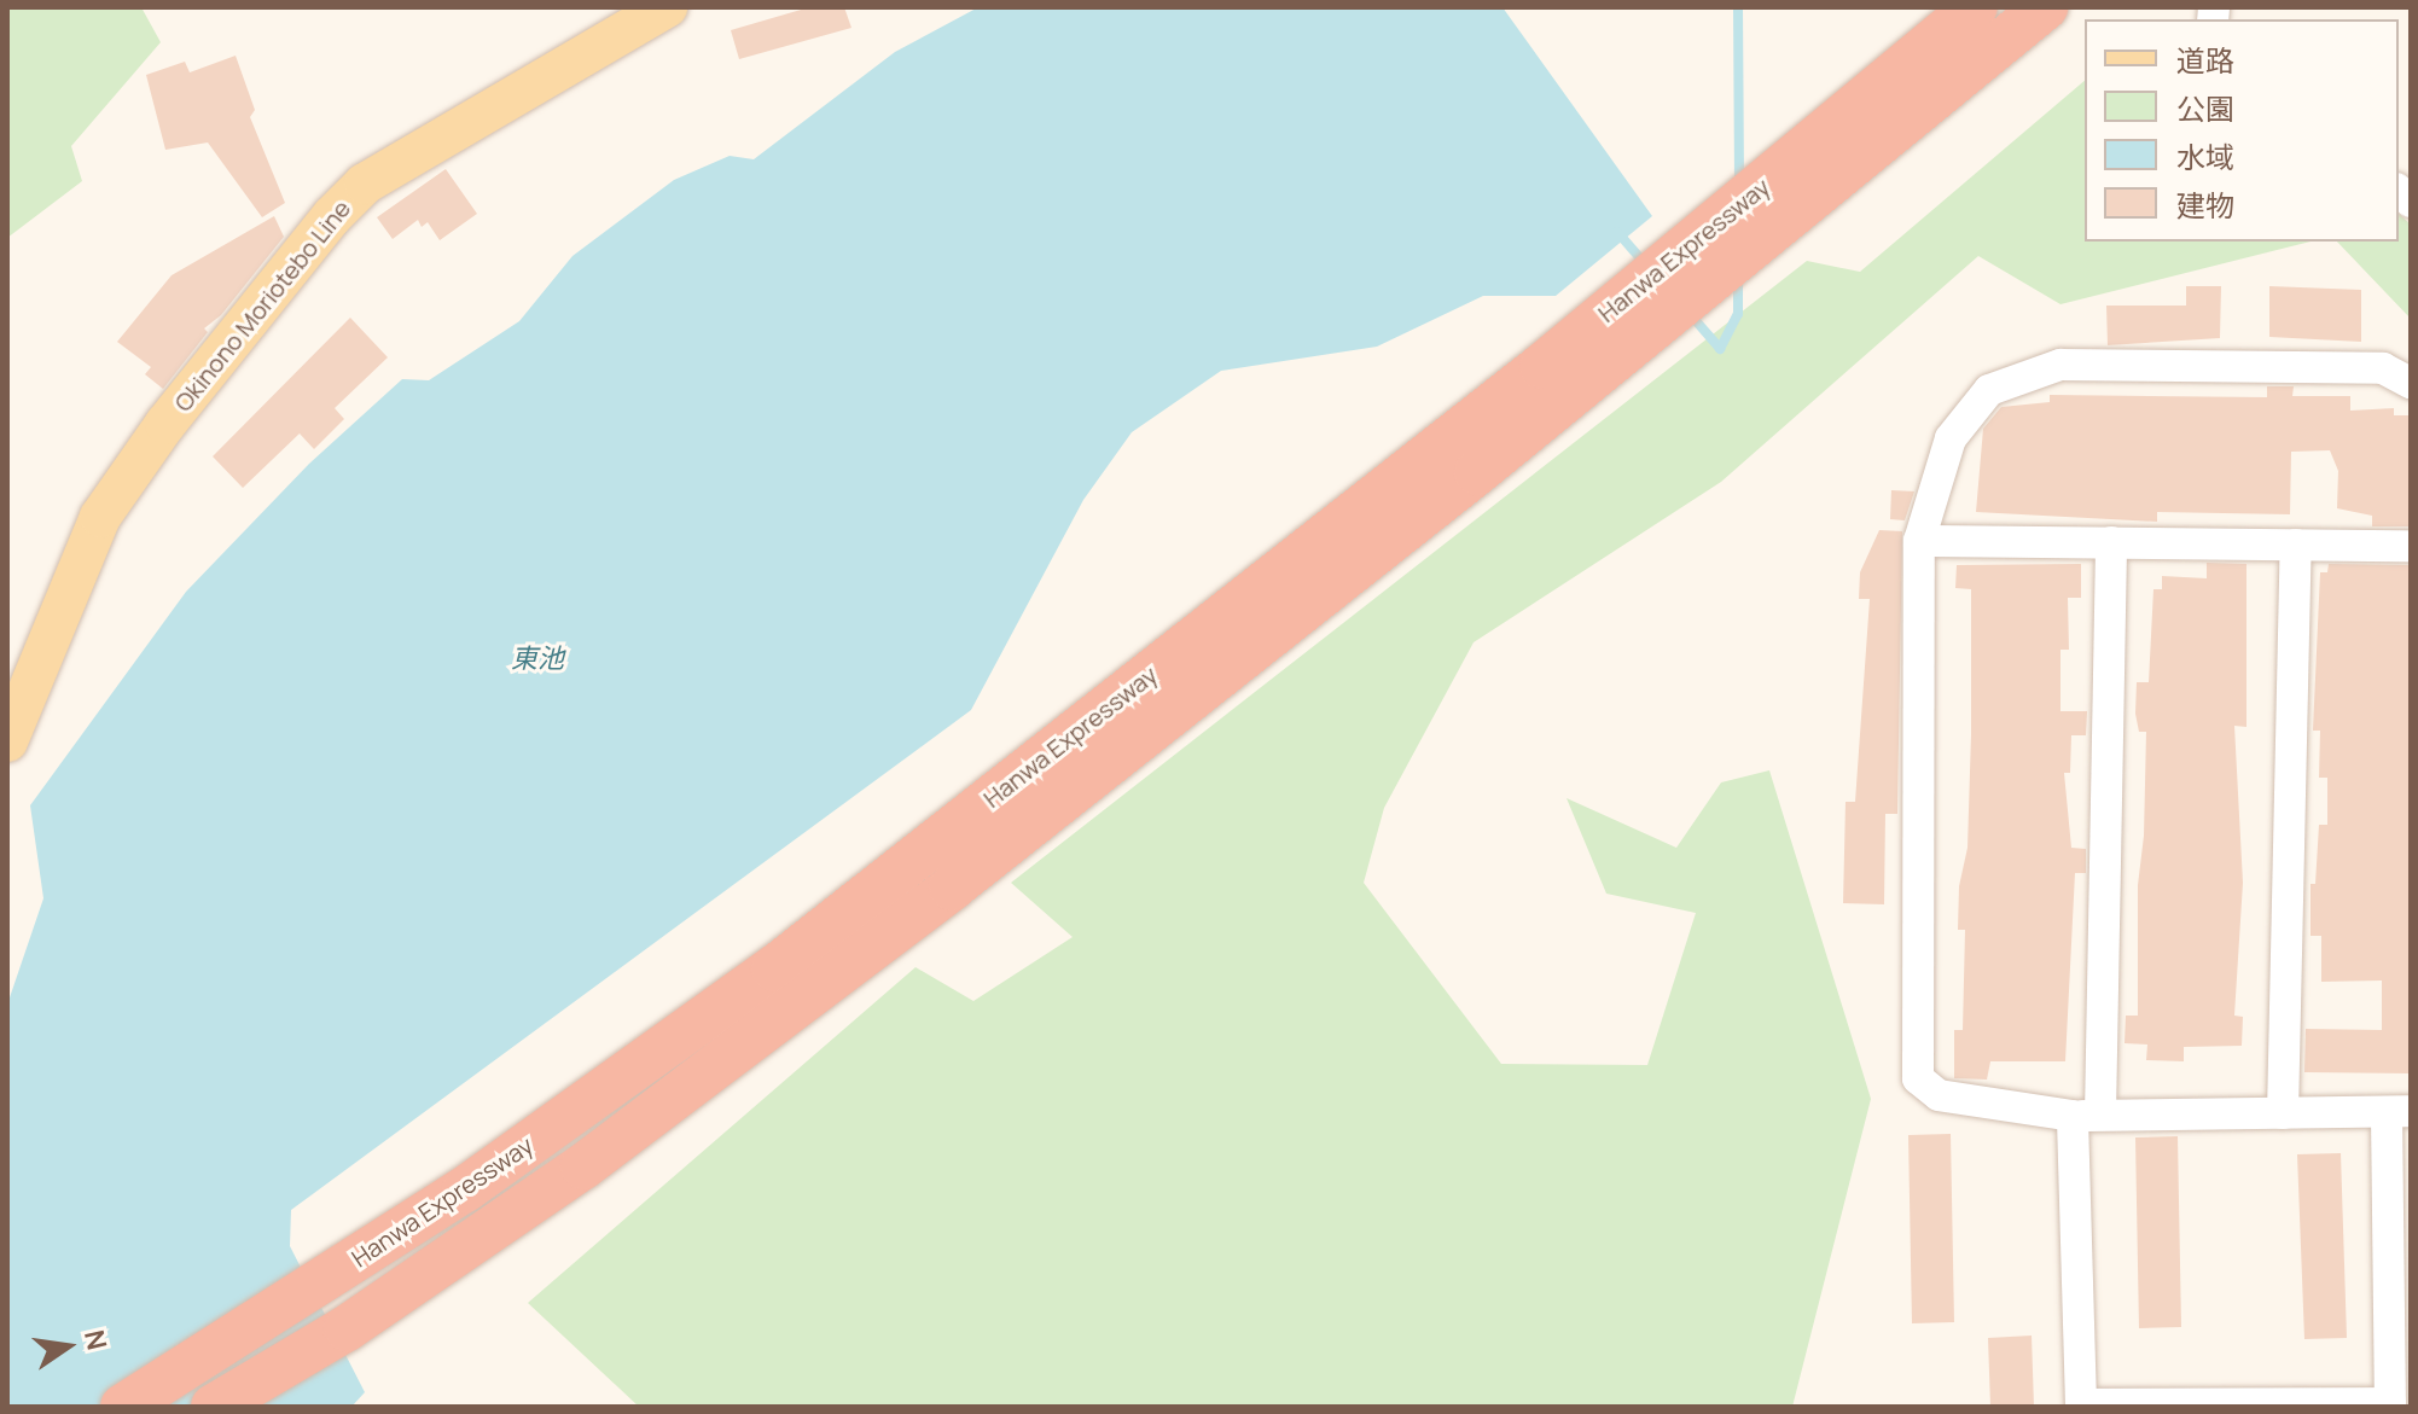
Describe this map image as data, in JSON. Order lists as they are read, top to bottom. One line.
{"streets":{"highway":["Hanwa Expressway"],"main road":["Okinono Moriotebo Line"]},"water":["東池"],"legend":["道路","公園","水域","建物"],"north":"right"}
